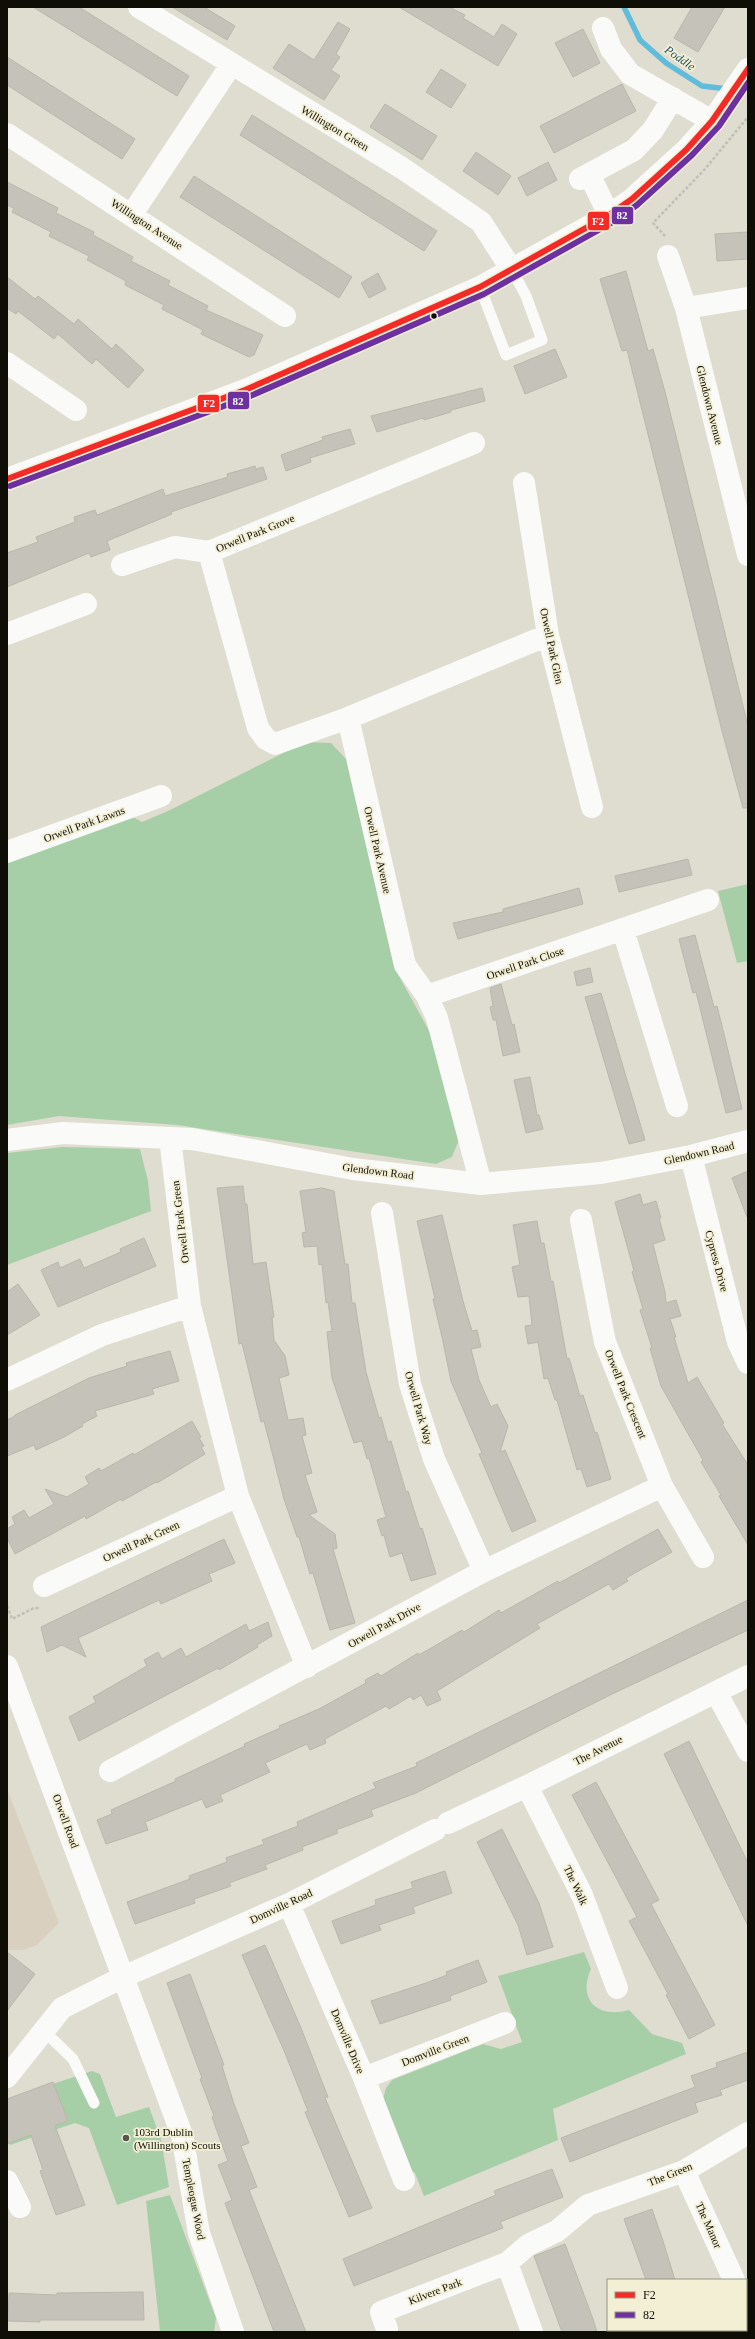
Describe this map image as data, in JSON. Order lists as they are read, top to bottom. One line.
{"streets":{"street":["Willington Green","Willington Avenue","Glendown Avenue","Orwell Park Grove","Orwell Park Glen","Orwell Park Lawns","Orwell Park Avenue","Orwell Park Close","Glendown Road","Orwell Park Green","Cypress Drive","Orwell Park Crescent","Orwell Park Way","Orwell Park Drive","The Avenue","Orwell Road","The Walk","Domville Road","Domville Drive","Domville Green","The Green","Templeogue Wood","The Manor","Kilvere Park"]},"crossings":[["Orwell Park Grove","Orwell Park Avenue"],["Orwell Park Avenue","Orwell Park Close"],["Orwell Park Avenue","Glendown Road"],["Glendown Road","Orwell Park Green"],["Glendown Road","Cypress Drive"],["Orwell Park Green","Orwell Park Drive"],["Orwell Park Crescent","Orwell Park Drive"],["Orwell Park Way","Orwell Park Drive"],["The Avenue","The Walk"],["The Avenue","Domville Road"],["Orwell Road","Domville Road"],["Orwell Road","Templeogue Wood"],["Domville Road","Domville Drive"],["Domville Road","Templeogue Wood"],["Domville Drive","Domville Green"],["The Green","The Manor"],["The Green","Kilvere Park"]],"water":["Poddle"],"places":["103rd Dublin (Willington) Scouts"],"lines":["transit line F2","transit line 82"],"legend":["F2","82"]}
